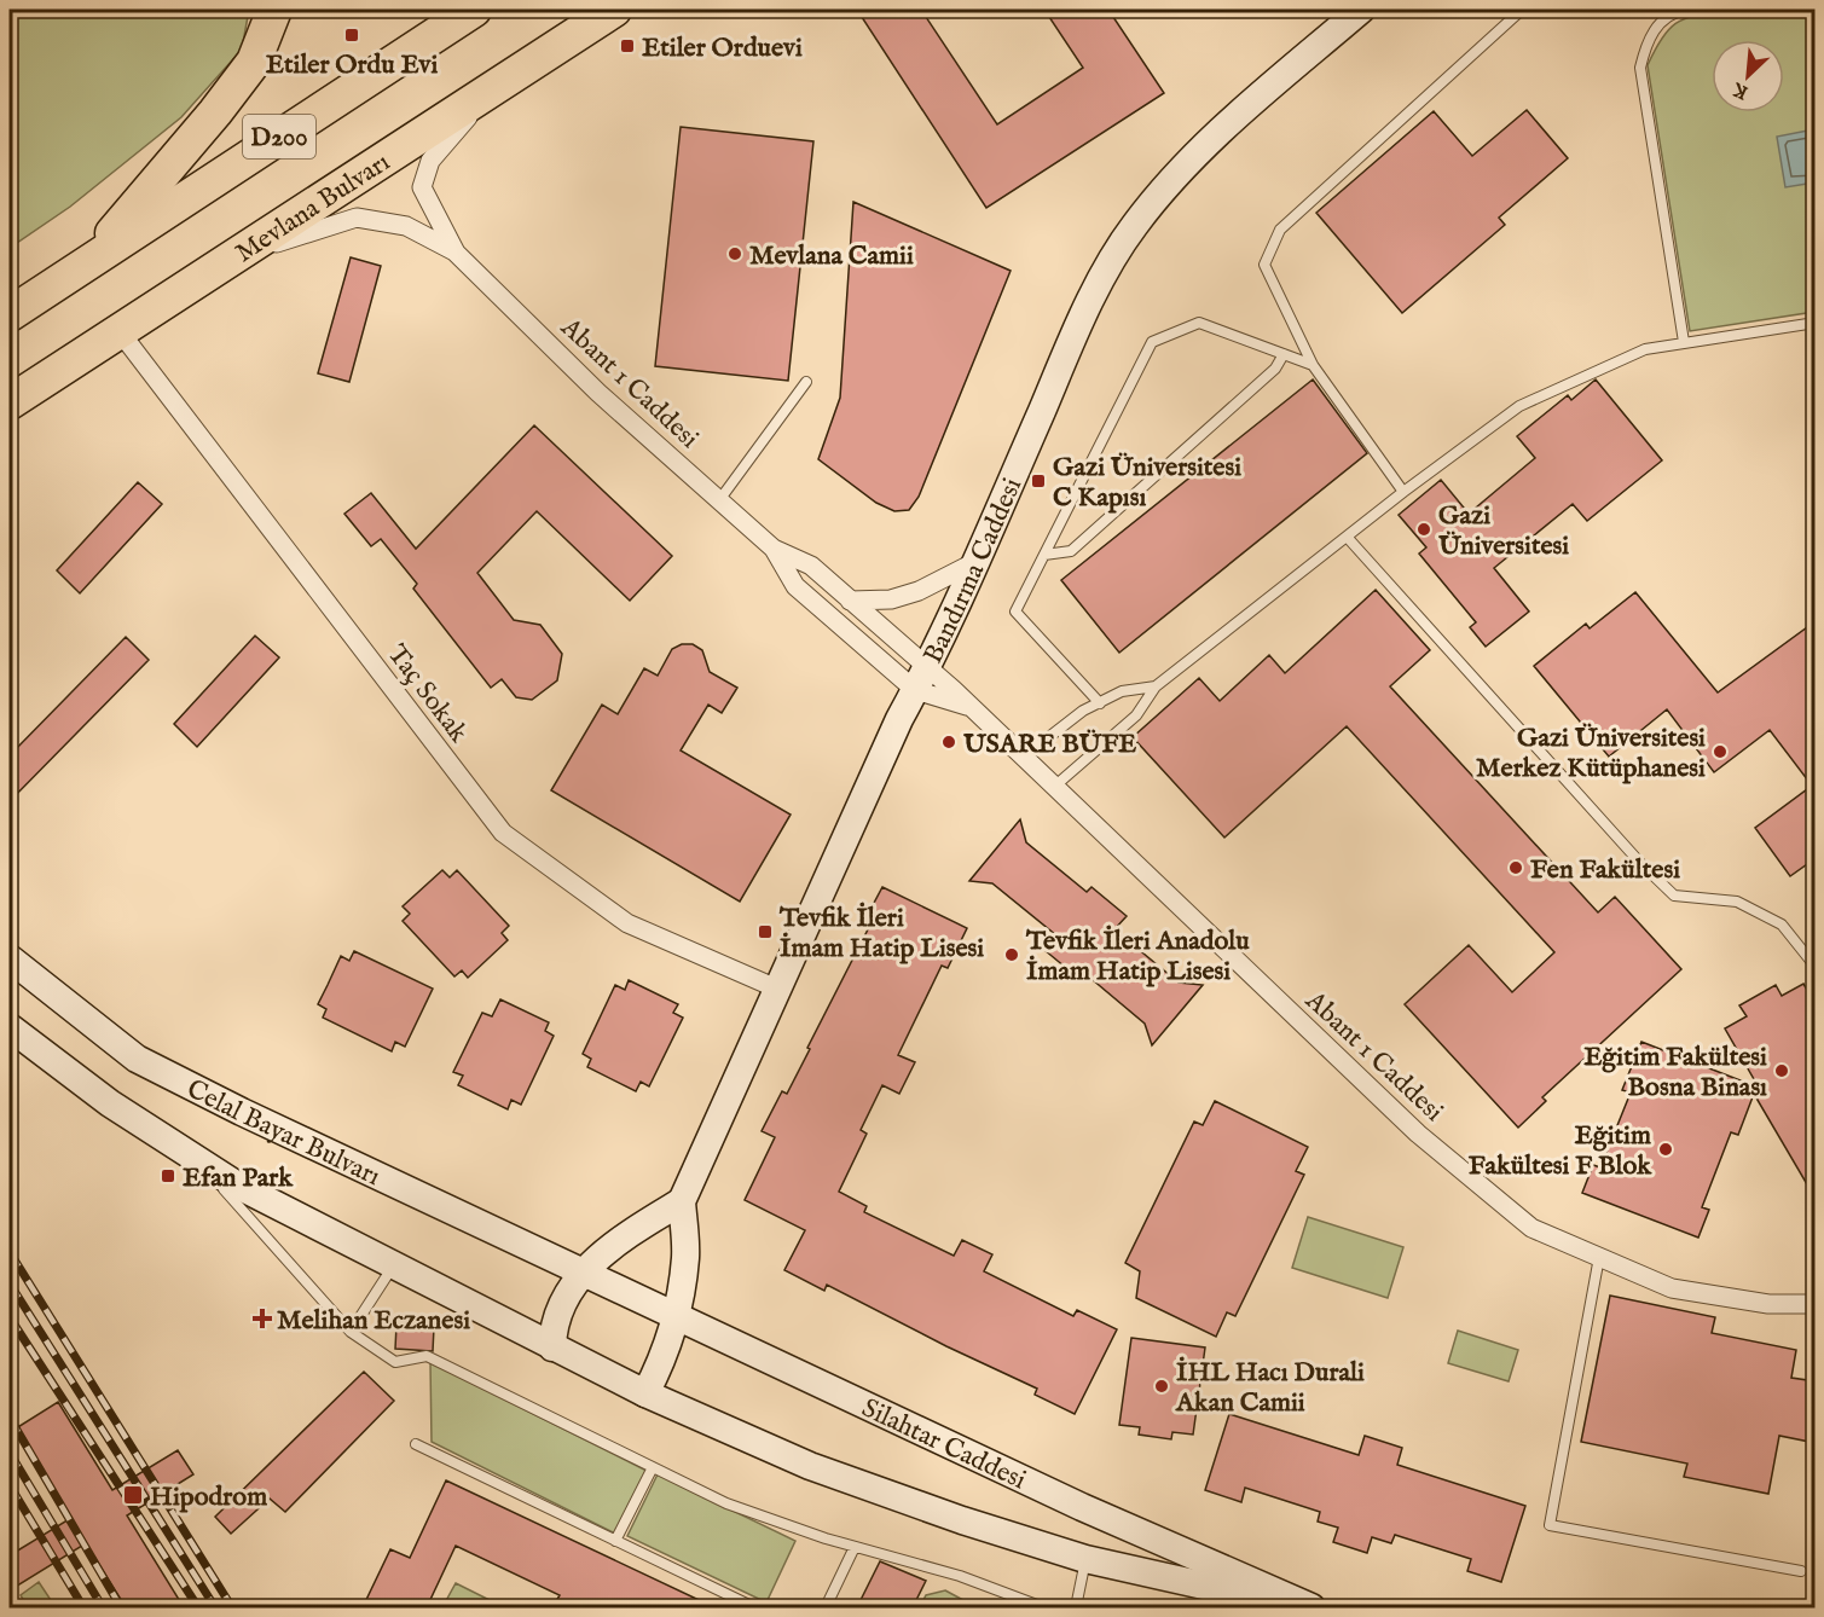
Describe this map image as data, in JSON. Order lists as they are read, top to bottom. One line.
{"streets":{"highway":["D200","Mevlana Bulvarı"],"main road":["Bandırma Caddesi","Celal Bayar Bulvarı","Silahtar Caddesi"],"street":["Abant 1 Caddesi","Taç Sokak"]},"crossings":[["Mevlana Bulvarı","Abant 1 Caddesi"],["Mevlana Bulvarı","Taç Sokak"],["Abant 1 Caddesi","Bandırma Caddesi"],["Bandırma Caddesi","Taç Sokak"],["Bandırma Caddesi","Silahtar Caddesi"],["Celal Bayar Bulvarı","Silahtar Caddesi"]],"places":{"transit":["Etiler Ordu Evi","Etiler Orduevi","Gazi Üniversitesi C Kapısı","Tevfik İleri İmam Hatip Lisesi","Efan Park","Hipodrom"],"other":["Mevlana Camii","Gazi Üniversitesi","USARE BÜFE","Gazi Üniversitesi Merkez Kütüphanesi","Fen Fakültesi","Tevfik İleri Anadolu İmam Hatip Lisesi","Eğitim Fakültesi Bosna Binası","Eğitim Fakültesi F Blok","İHL Hacı Durali Akan Camii"],"health":["Melihan Eczanesi"]},"north":"bottom left"}
